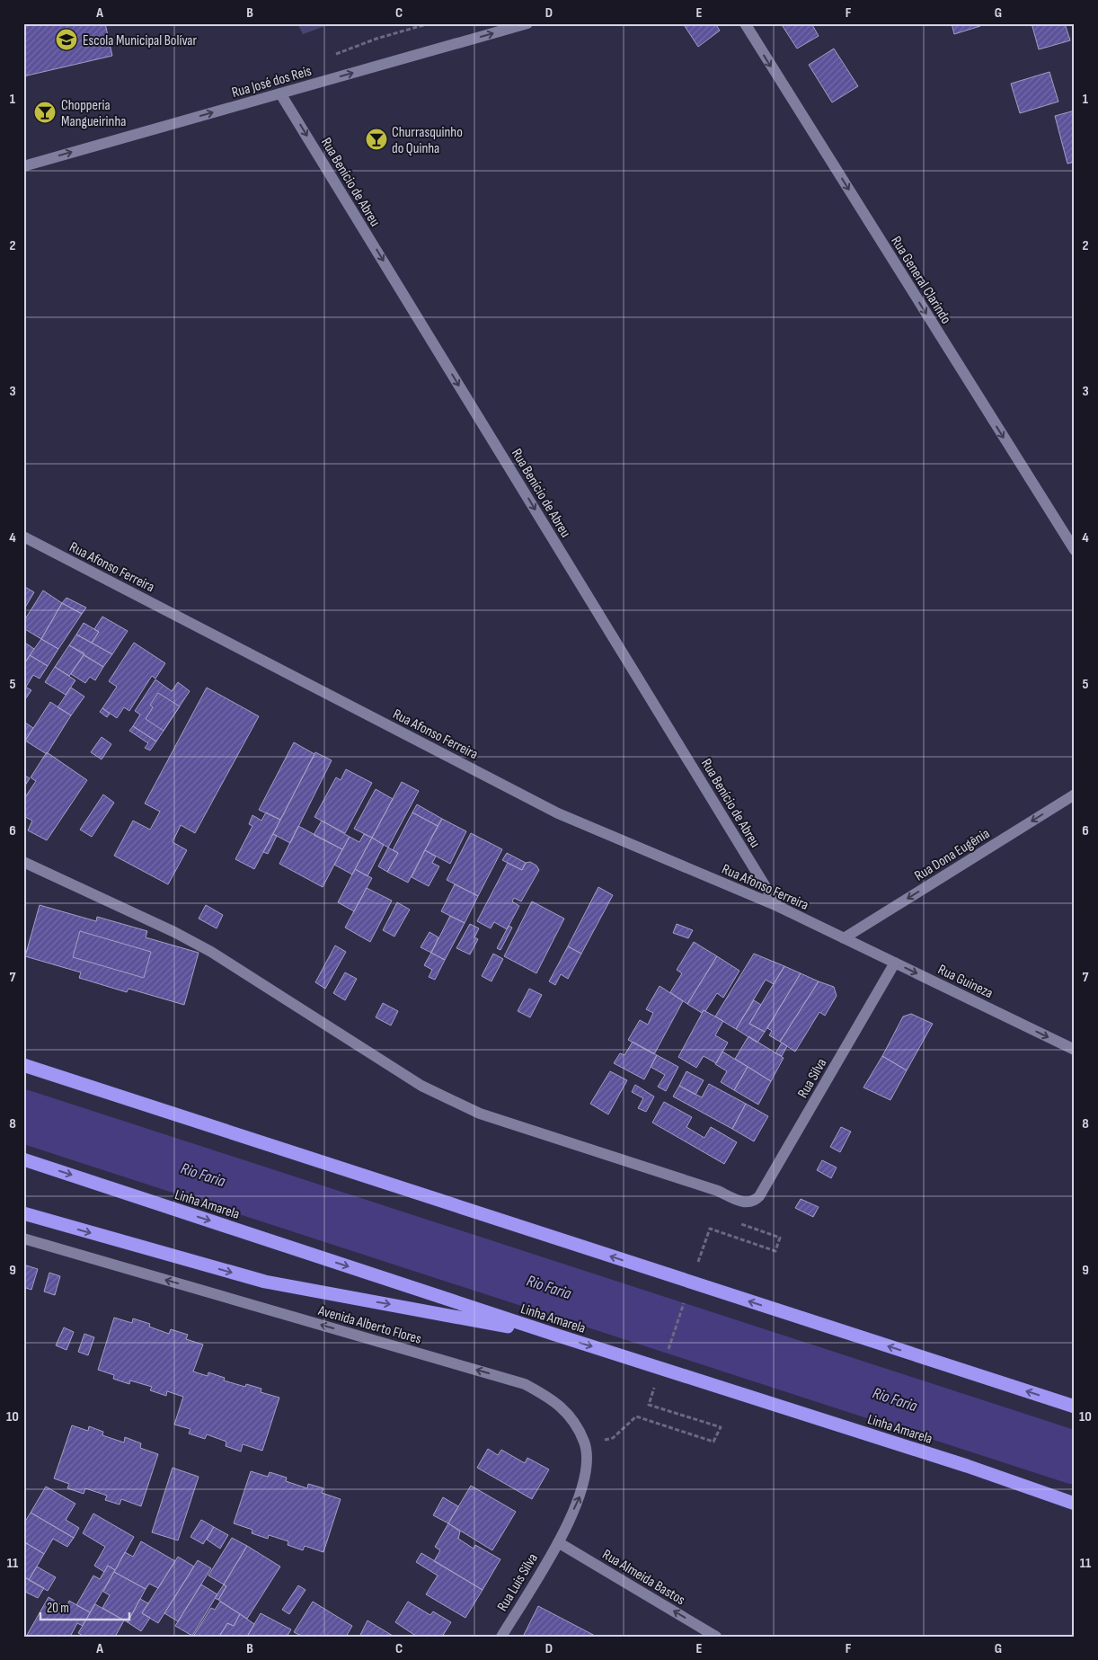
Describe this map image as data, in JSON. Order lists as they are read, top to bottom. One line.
{"streets":{"highway":["Linha Amarela"],"street":["Rua José dos Reis","Rua Benício de Abreu","Rua General Clarindo","Rua Afonso Ferreira","Rua Dona Eugênia","Rua Guineza","Rua Silva","Avenida Alberto Flores","Rua Almeida Bastos","Rua Luis Silva"]},"crossings":[["Rua José dos Reis","Rua Benício de Abreu"],["Rua Benício de Abreu","Rua Afonso Ferreira"],["Rua Afonso Ferreira","Rua Dona Eugênia"],["Rua Afonso Ferreira","Rua Guineza"],["Rua Dona Eugênia","Rua Guineza"],["Rua Guineza","Rua Silva"],["Avenida Alberto Flores","Rua Almeida Bastos"],["Avenida Alberto Flores","Rua Luis Silva"],["Rua Almeida Bastos","Rua Luis Silva"]],"one_way":["Rua José dos Reis","Rua Benício de Abreu","Rua General Clarindo","Rua Dona Eugênia","Rua Guineza","Avenida Alberto Flores","Rua Almeida Bastos"],"water":["Rio Faria"],"places":{"school or university":["Escola Municipal Bolívar"],"bar":["Chopperia Mangueirinha","Churrasquinho do Quinha"]},"scale_bar":"20 m","grid":{"columns":["A","B","C","D","E","F","G"],"rows":["1","2","3","4","5","6","7","8","9","10","11"]}}
